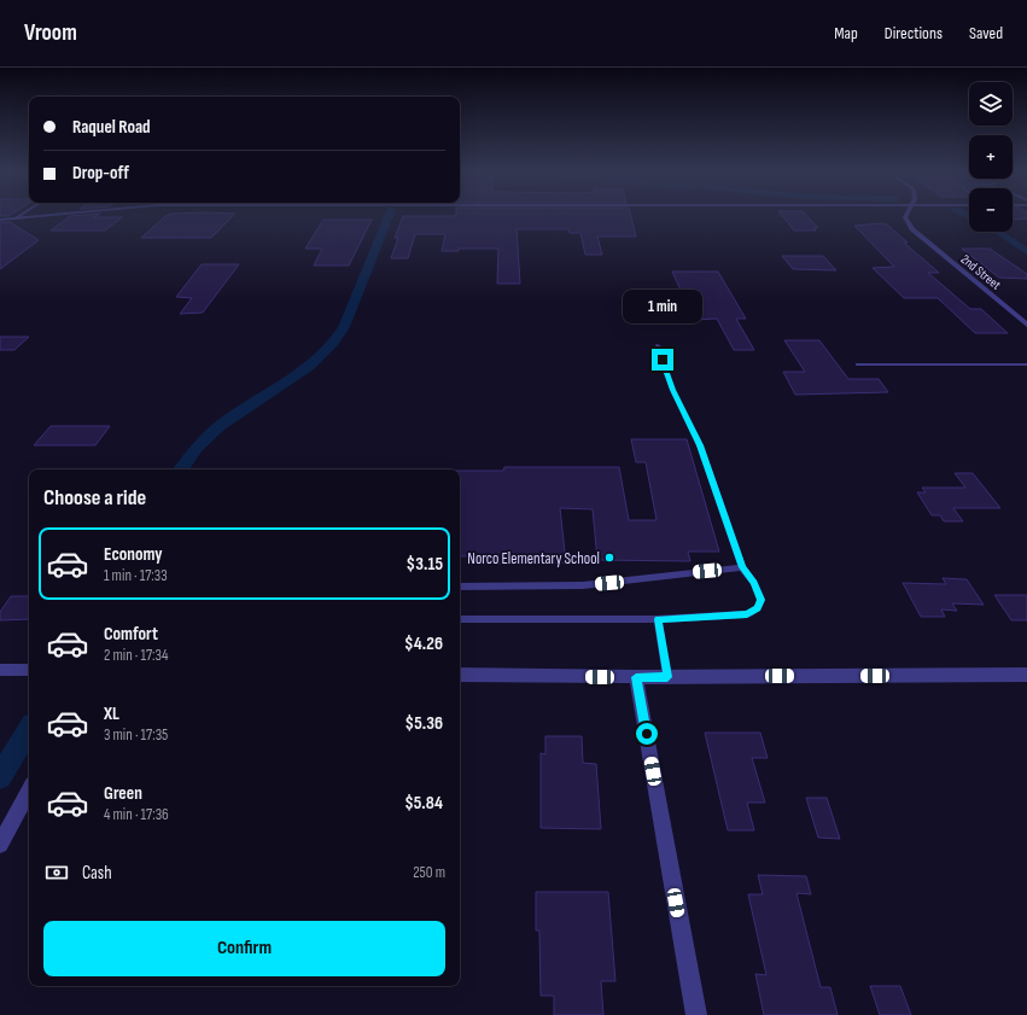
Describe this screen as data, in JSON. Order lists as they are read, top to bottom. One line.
{"streets":{"street":["2nd Street"]},"places":["Norco Elementary School"],"page":{"header":"Vroom","nav":["Map","Directions","Saved"],"map_buttons":["+","−"],"banner":["Raquel Road","Drop-off"],"bubble":"1 min","heading":"Choose a ride","list":[{"name":"Economy","note":"1 min · 17:33","value":"$3.15"},{"name":"Comfort","note":"2 min · 17:34","value":"$4.26"},{"name":"XL","note":"3 min · 17:35","value":"$5.36"},{"name":"Green","note":"4 min · 17:36","value":"$5.84"}],"pay":["Cash","250 m"],"buttons":"Confirm"}}
